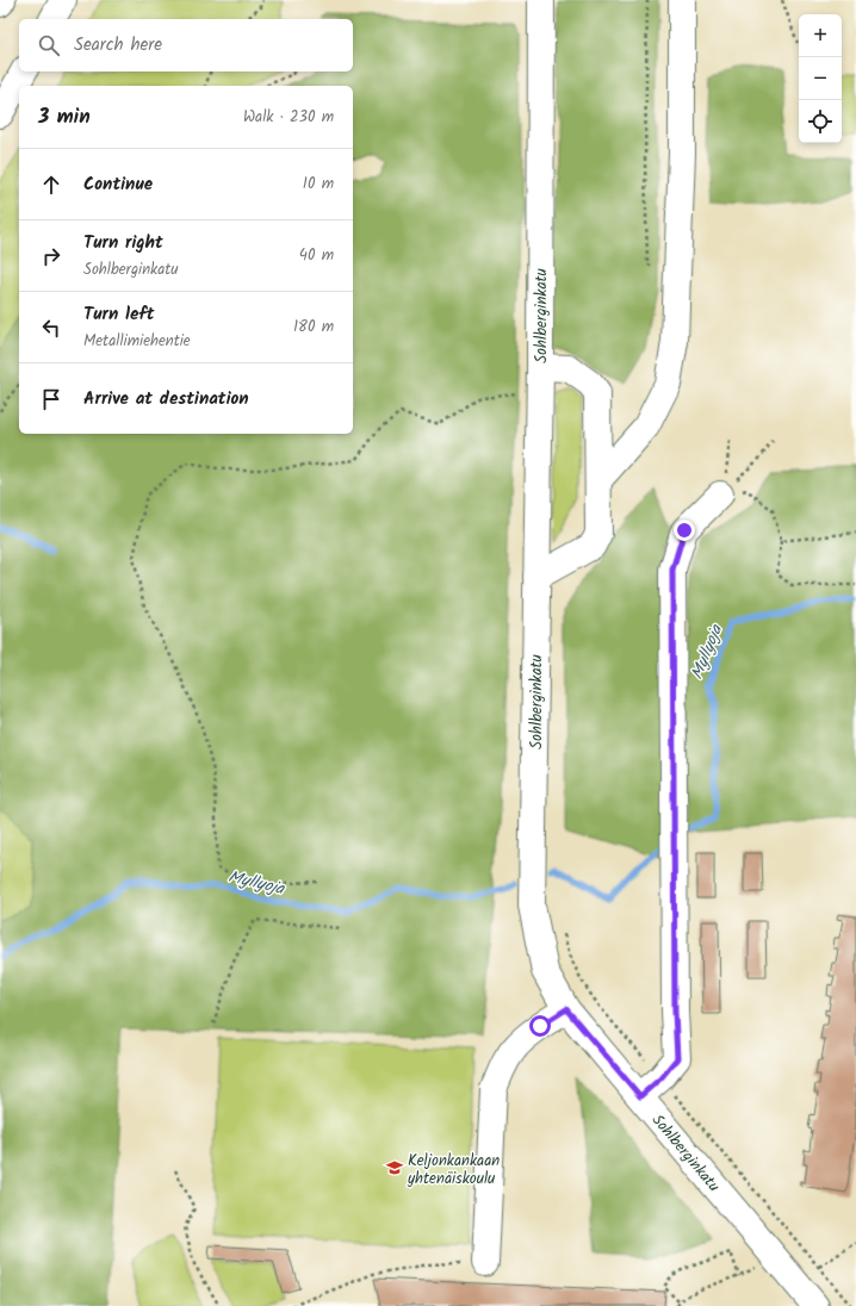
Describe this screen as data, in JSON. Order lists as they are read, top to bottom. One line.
{"streets":{"main road":["Sohlberginkatu"]},"water":["Myllyoja"],"places":{"school or university":["Keljonkankaan yhtenäiskoulu"]},"page":{"map_buttons":["+","−"],"search":"Search here","heading":["3 min","Walk · 230 m"],"list":[["Continue","10 m"],["Turn right","Sohlberginkatu","40 m"],["Turn left","Metallimiehentie","180 m"],"Arrive at destination"]}}
